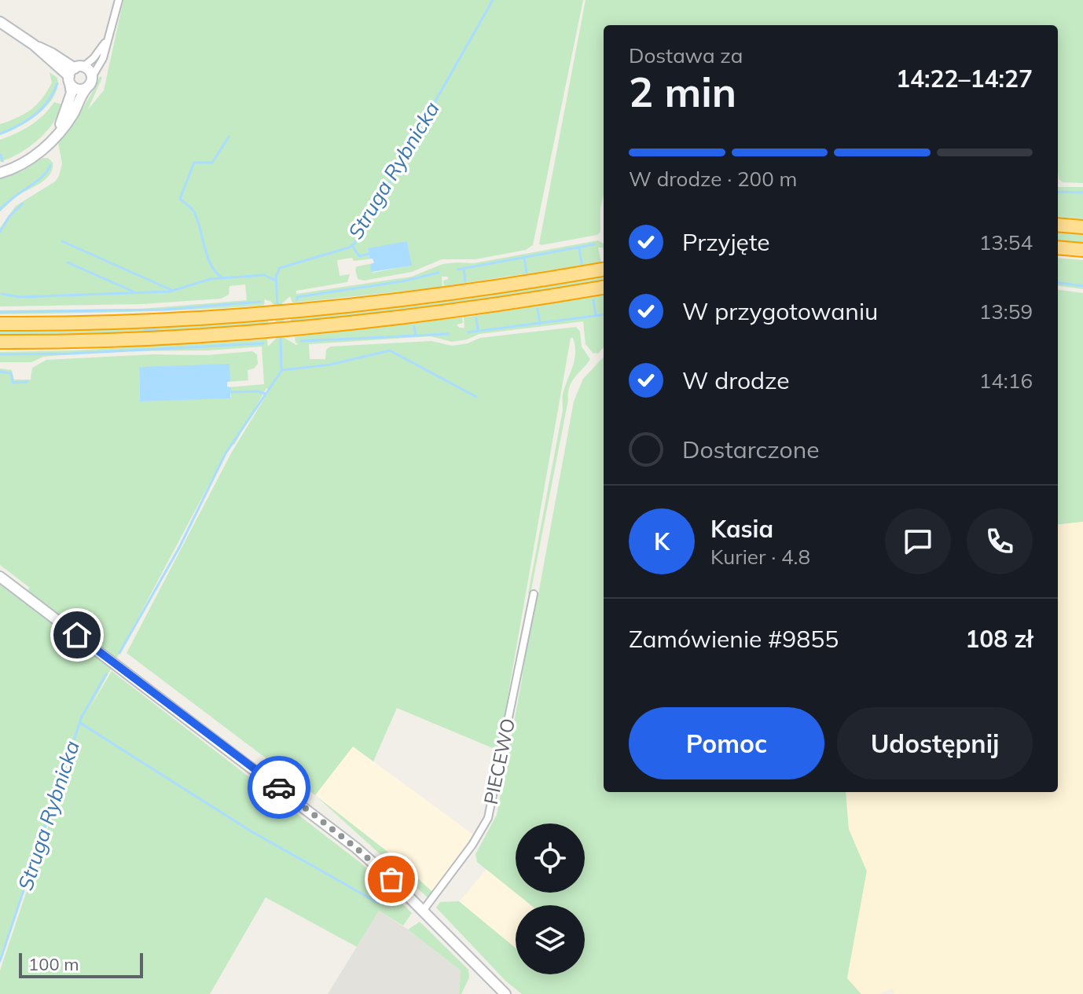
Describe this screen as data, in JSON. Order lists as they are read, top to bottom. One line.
{"streets":{"street":["PIECEWO"]},"water":["Struga Rybnicka"],"scale_bar":"100 m","page":{"heading":["2 min","Dostawa za","14:22–14:27"],"panel":["Kasia","Kurier · 4.8","Zamówienie #9855","108 zł"],"bar":"W drodze · 200 m","list":[["Przyjęte","13:54"],["W przygotowaniu","13:59"],["W drodze","14:16"],"Dostarczone"],"round":"K","buttons":["Pomoc","Udostępnij"],"scale":"100 m"}}
